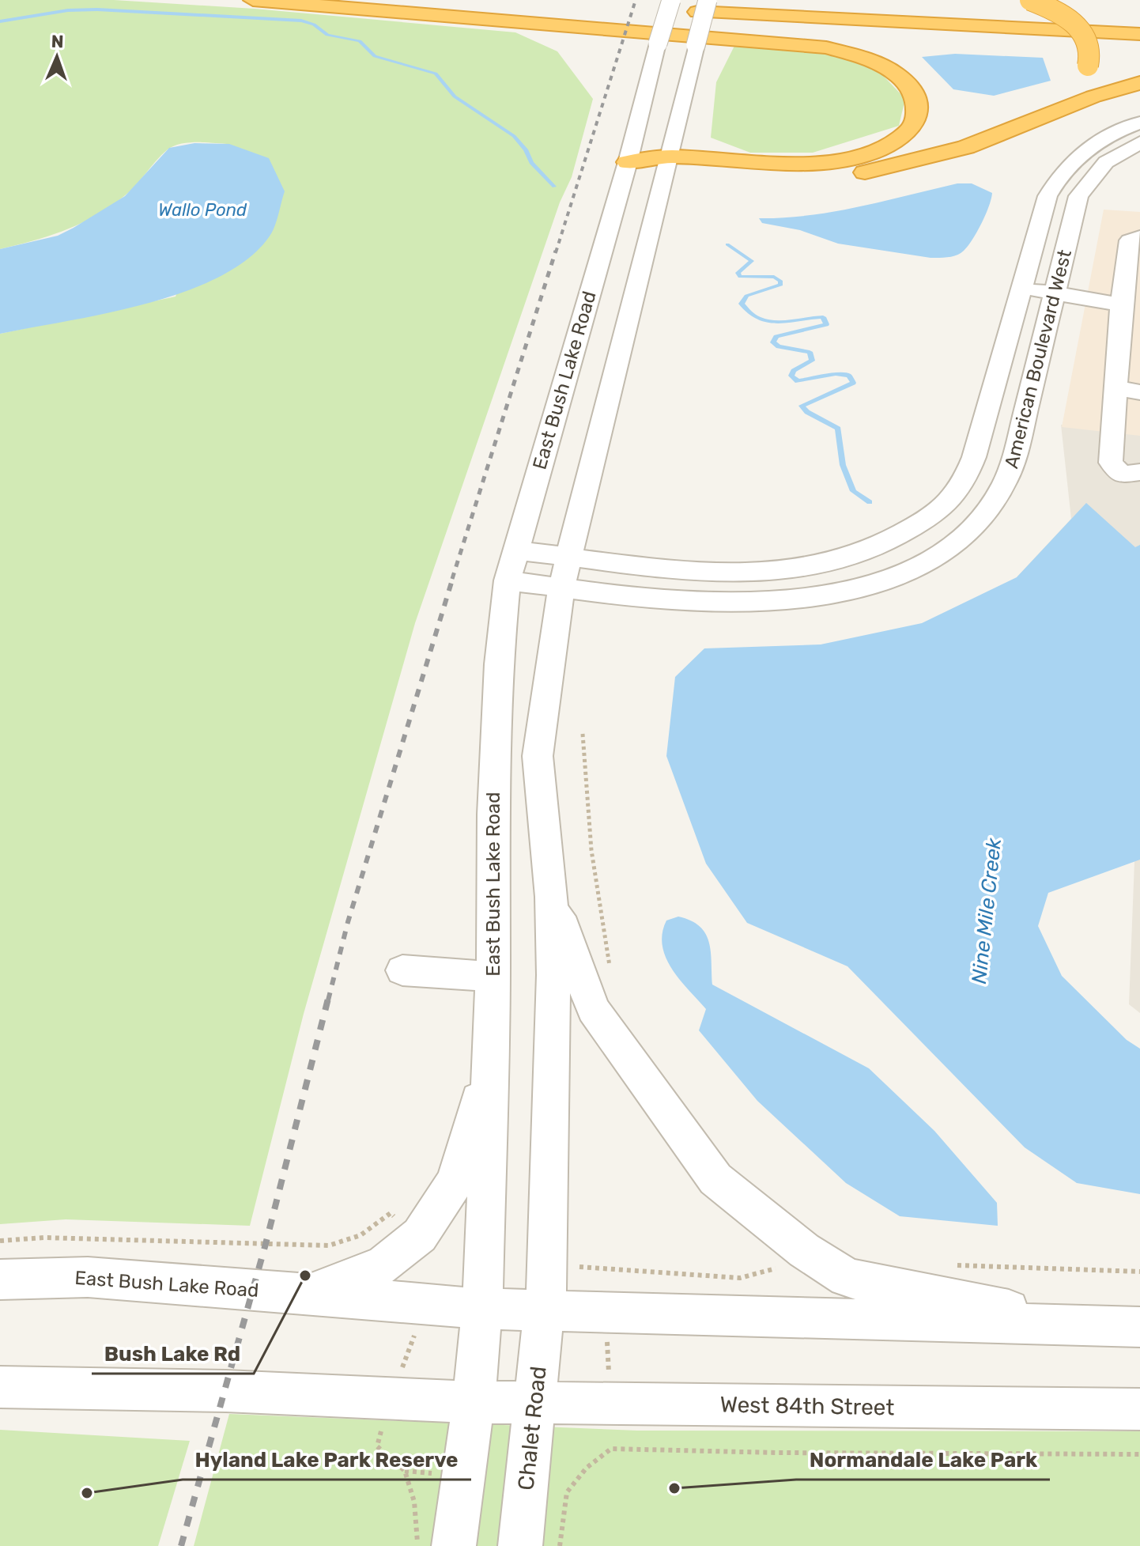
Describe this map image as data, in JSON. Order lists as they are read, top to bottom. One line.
{"streets":{"street":["American Boulevard West","East Bush Lake Road","West 84th Street","Chalet Road"]},"crossings":[["American Boulevard West","East Bush Lake Road"],["West 84th Street","Chalet Road"]],"water":["Wallo Pond","Nine Mile Creek"],"places":["Bush Lake Rd","Normandale Lake Park","Hyland Lake Park Reserve"],"north":"top"}
